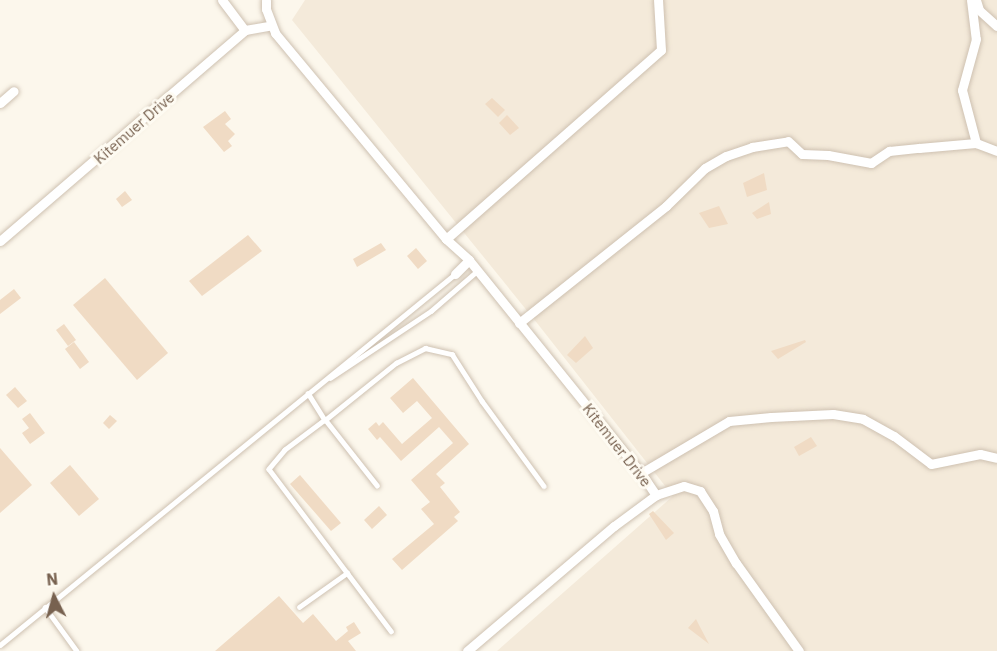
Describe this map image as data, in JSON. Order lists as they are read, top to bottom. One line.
{"streets":{"street":["Kitemuer Drive"]},"north":"top"}
